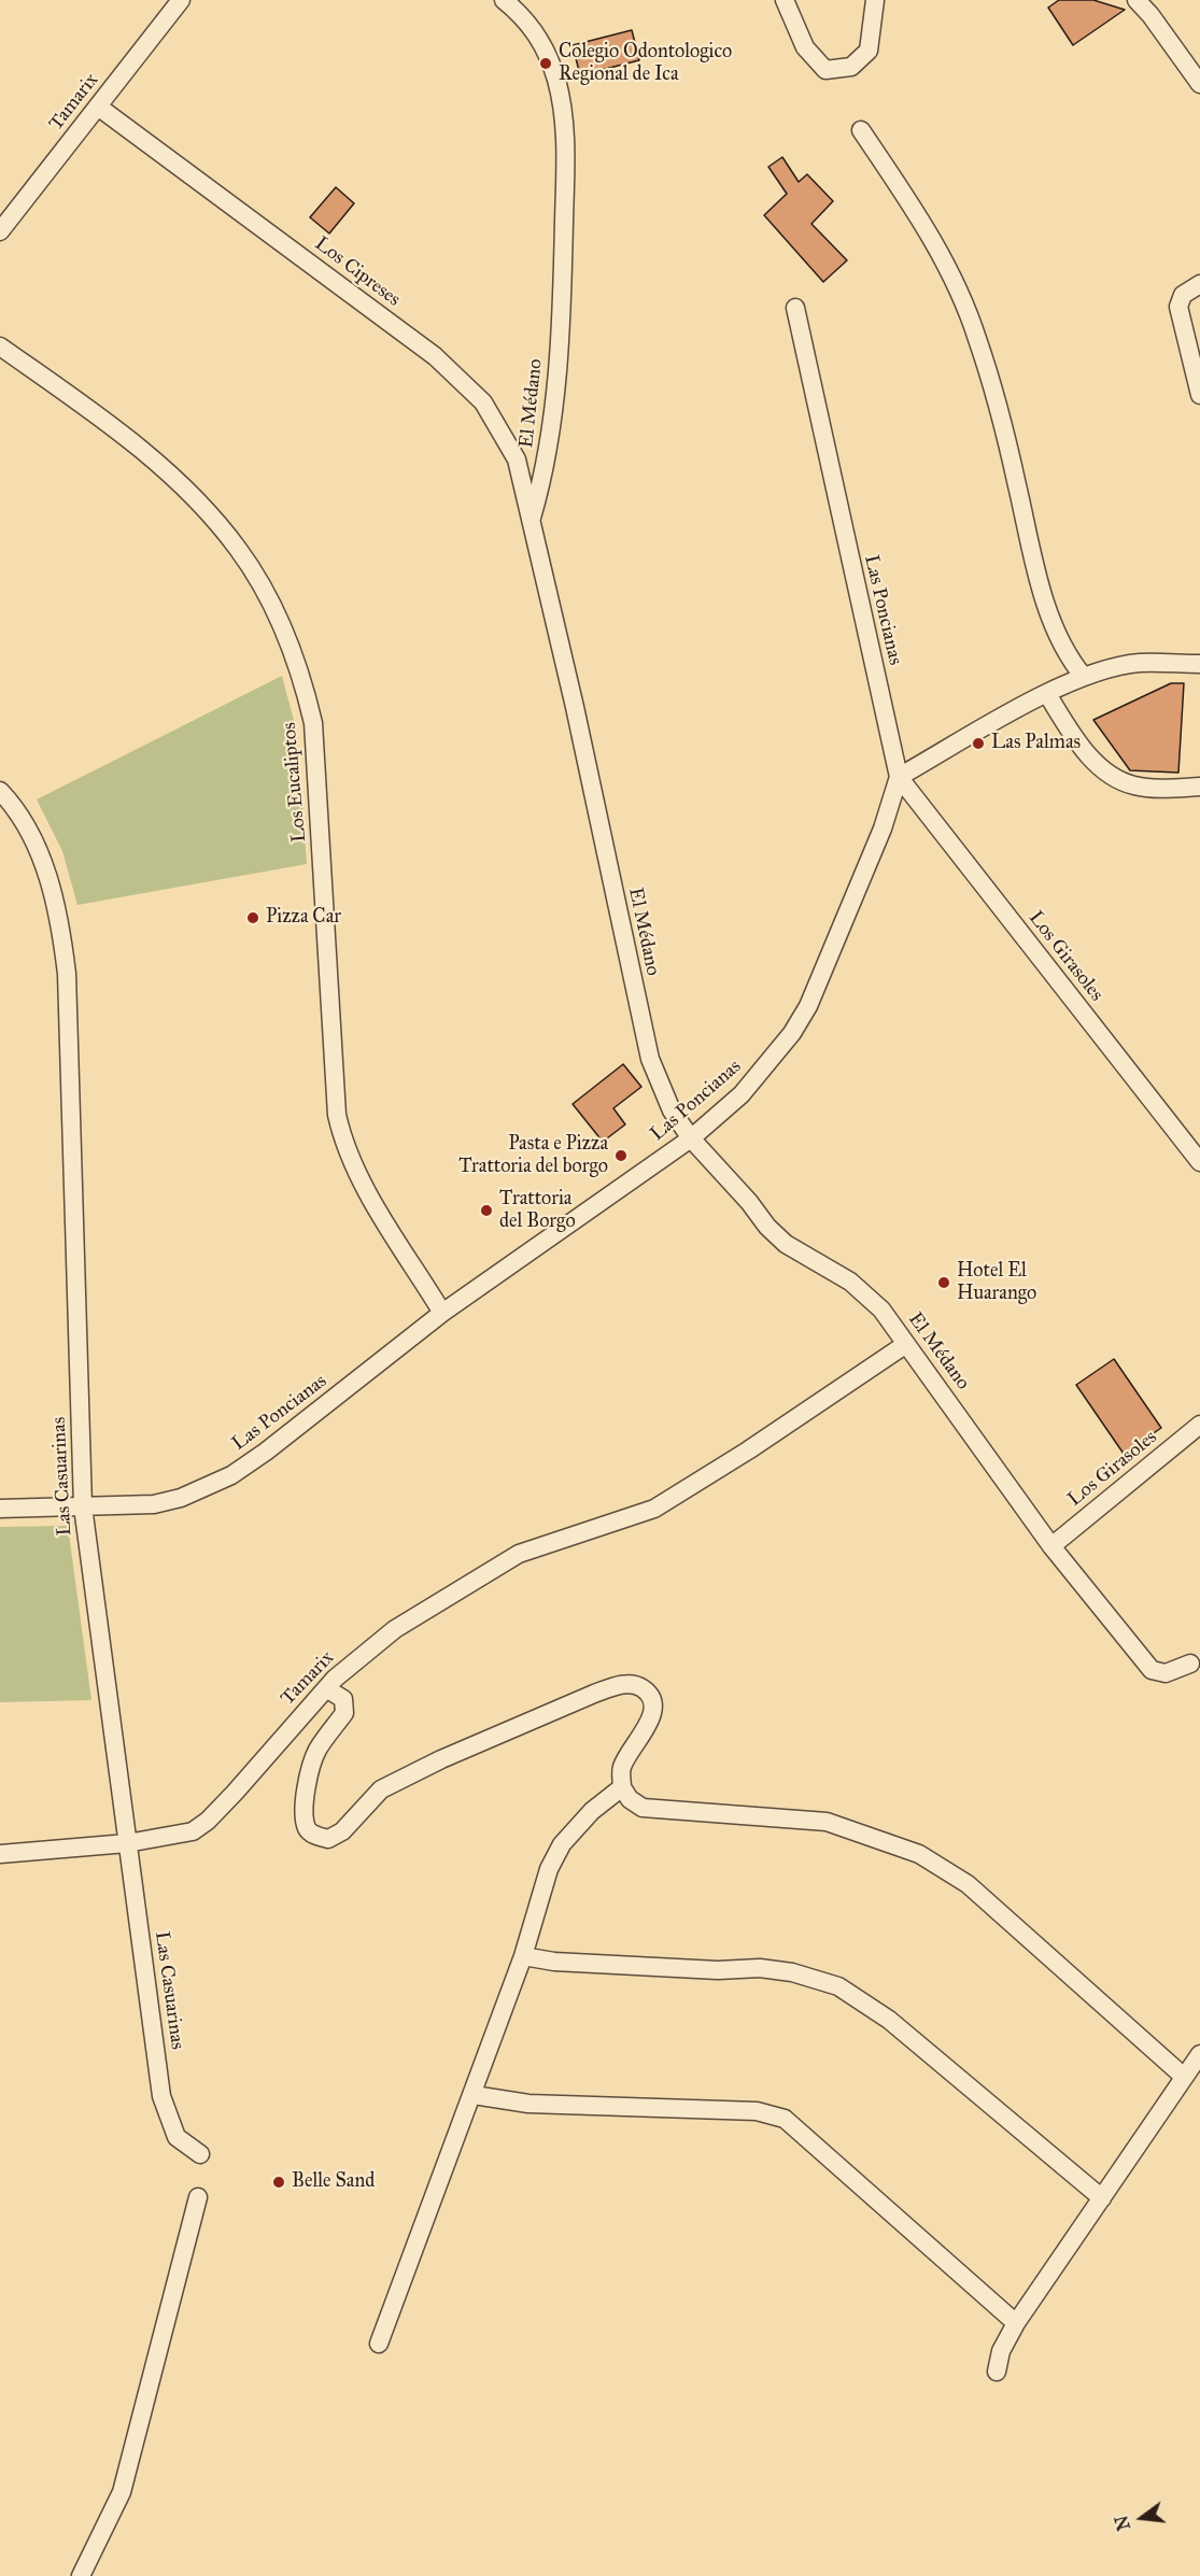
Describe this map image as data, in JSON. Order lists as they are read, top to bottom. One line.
{"streets":{"street":["Tamarix","Los Cipreses","El Médano","Las Poncianas","Los Eucaliptos","Los Girasoles","Las Casuarinas"]},"crossings":[["Tamarix","Los Cipreses"],["Tamarix","El Médano"],["Tamarix","Las Casuarinas"],["Los Cipreses","El Médano"],["El Médano","Las Poncianas"],["El Médano","Los Girasoles"],["Las Poncianas","Los Eucaliptos"],["Las Poncianas","Los Girasoles"],["Las Poncianas","Las Casuarinas"]],"places":["Colegio Odontologico Regional de Ica","Las Palmas","Pizza Car","Pasta e Pizza Trattoria del borgo","Trattoria del Borgo","Hotel El Huarango","Belle Sand"],"north":"left"}
